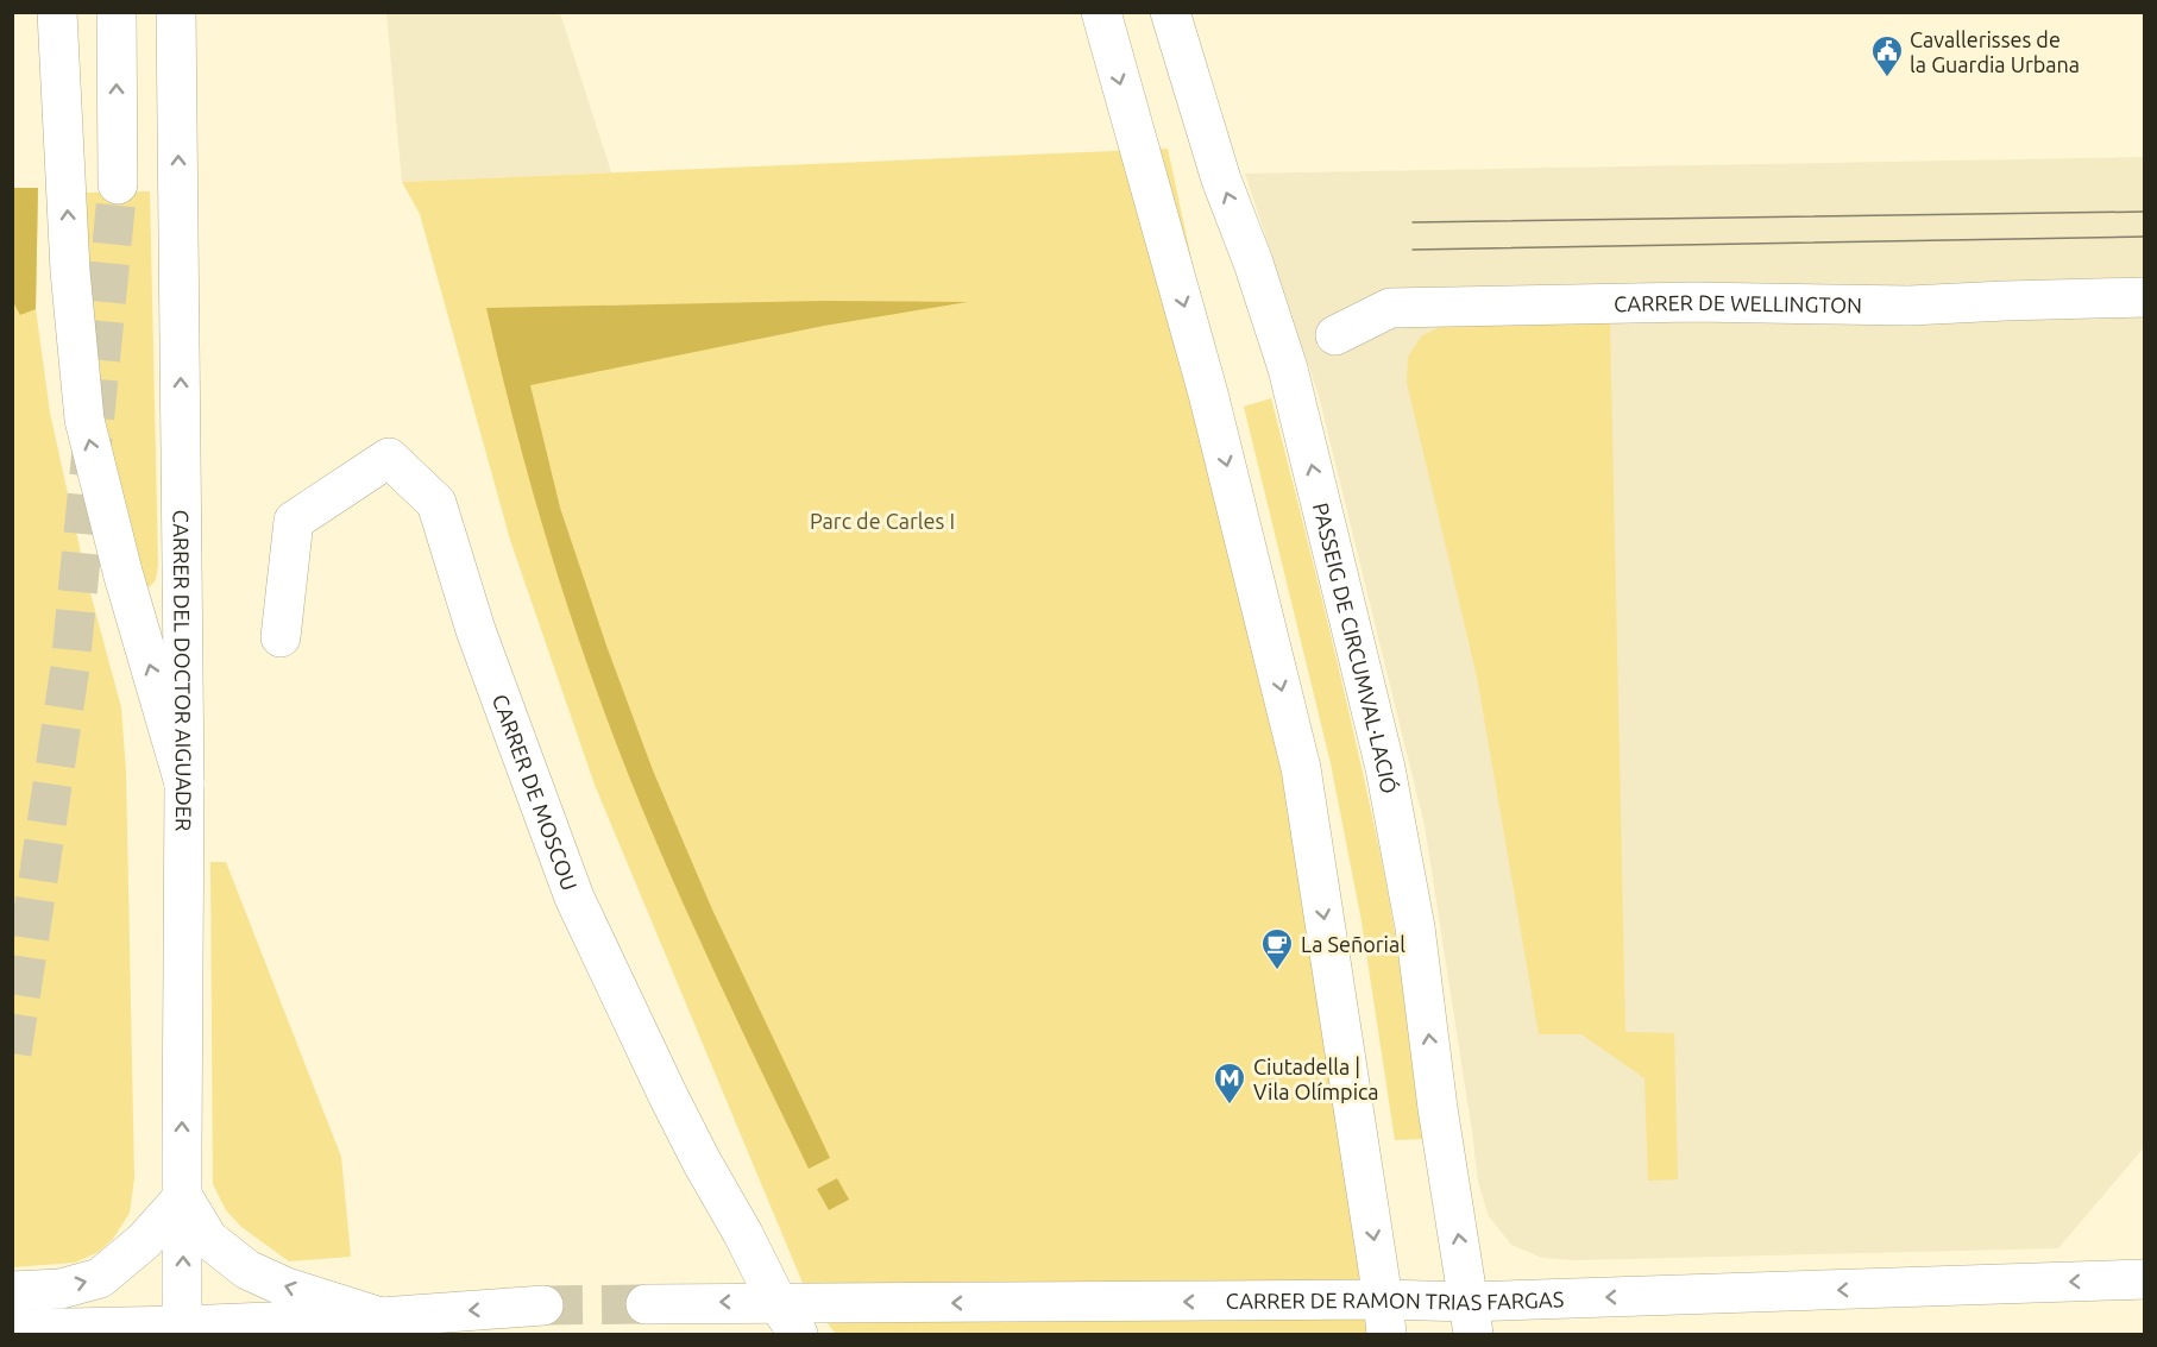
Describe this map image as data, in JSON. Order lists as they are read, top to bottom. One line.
{"streets":{"main road":["CARRER DE WELLINGTON","PASSEIG DE CIRCUMVAL·LACIÓ","CARRER DEL DOCTOR AIGUADER","CARRER DE MOSCOU","CARRER DE RAMON TRIAS FARGAS"]},"crossings":[["PASSEIG DE CIRCUMVAL·LACIÓ","CARRER DE RAMON TRIAS FARGAS"],["CARRER DE MOSCOU","CARRER DE RAMON TRIAS FARGAS"]],"one_way":["CARRER DE RAMON TRIAS FARGAS"],"parks":["Parc de Carles I"],"places":{"public building":["Cavallerisses de la Guardia Urbana"],"cafe":["La Señorial"],"metro station":["Ciutadella | Vila Olímpica"]}}
